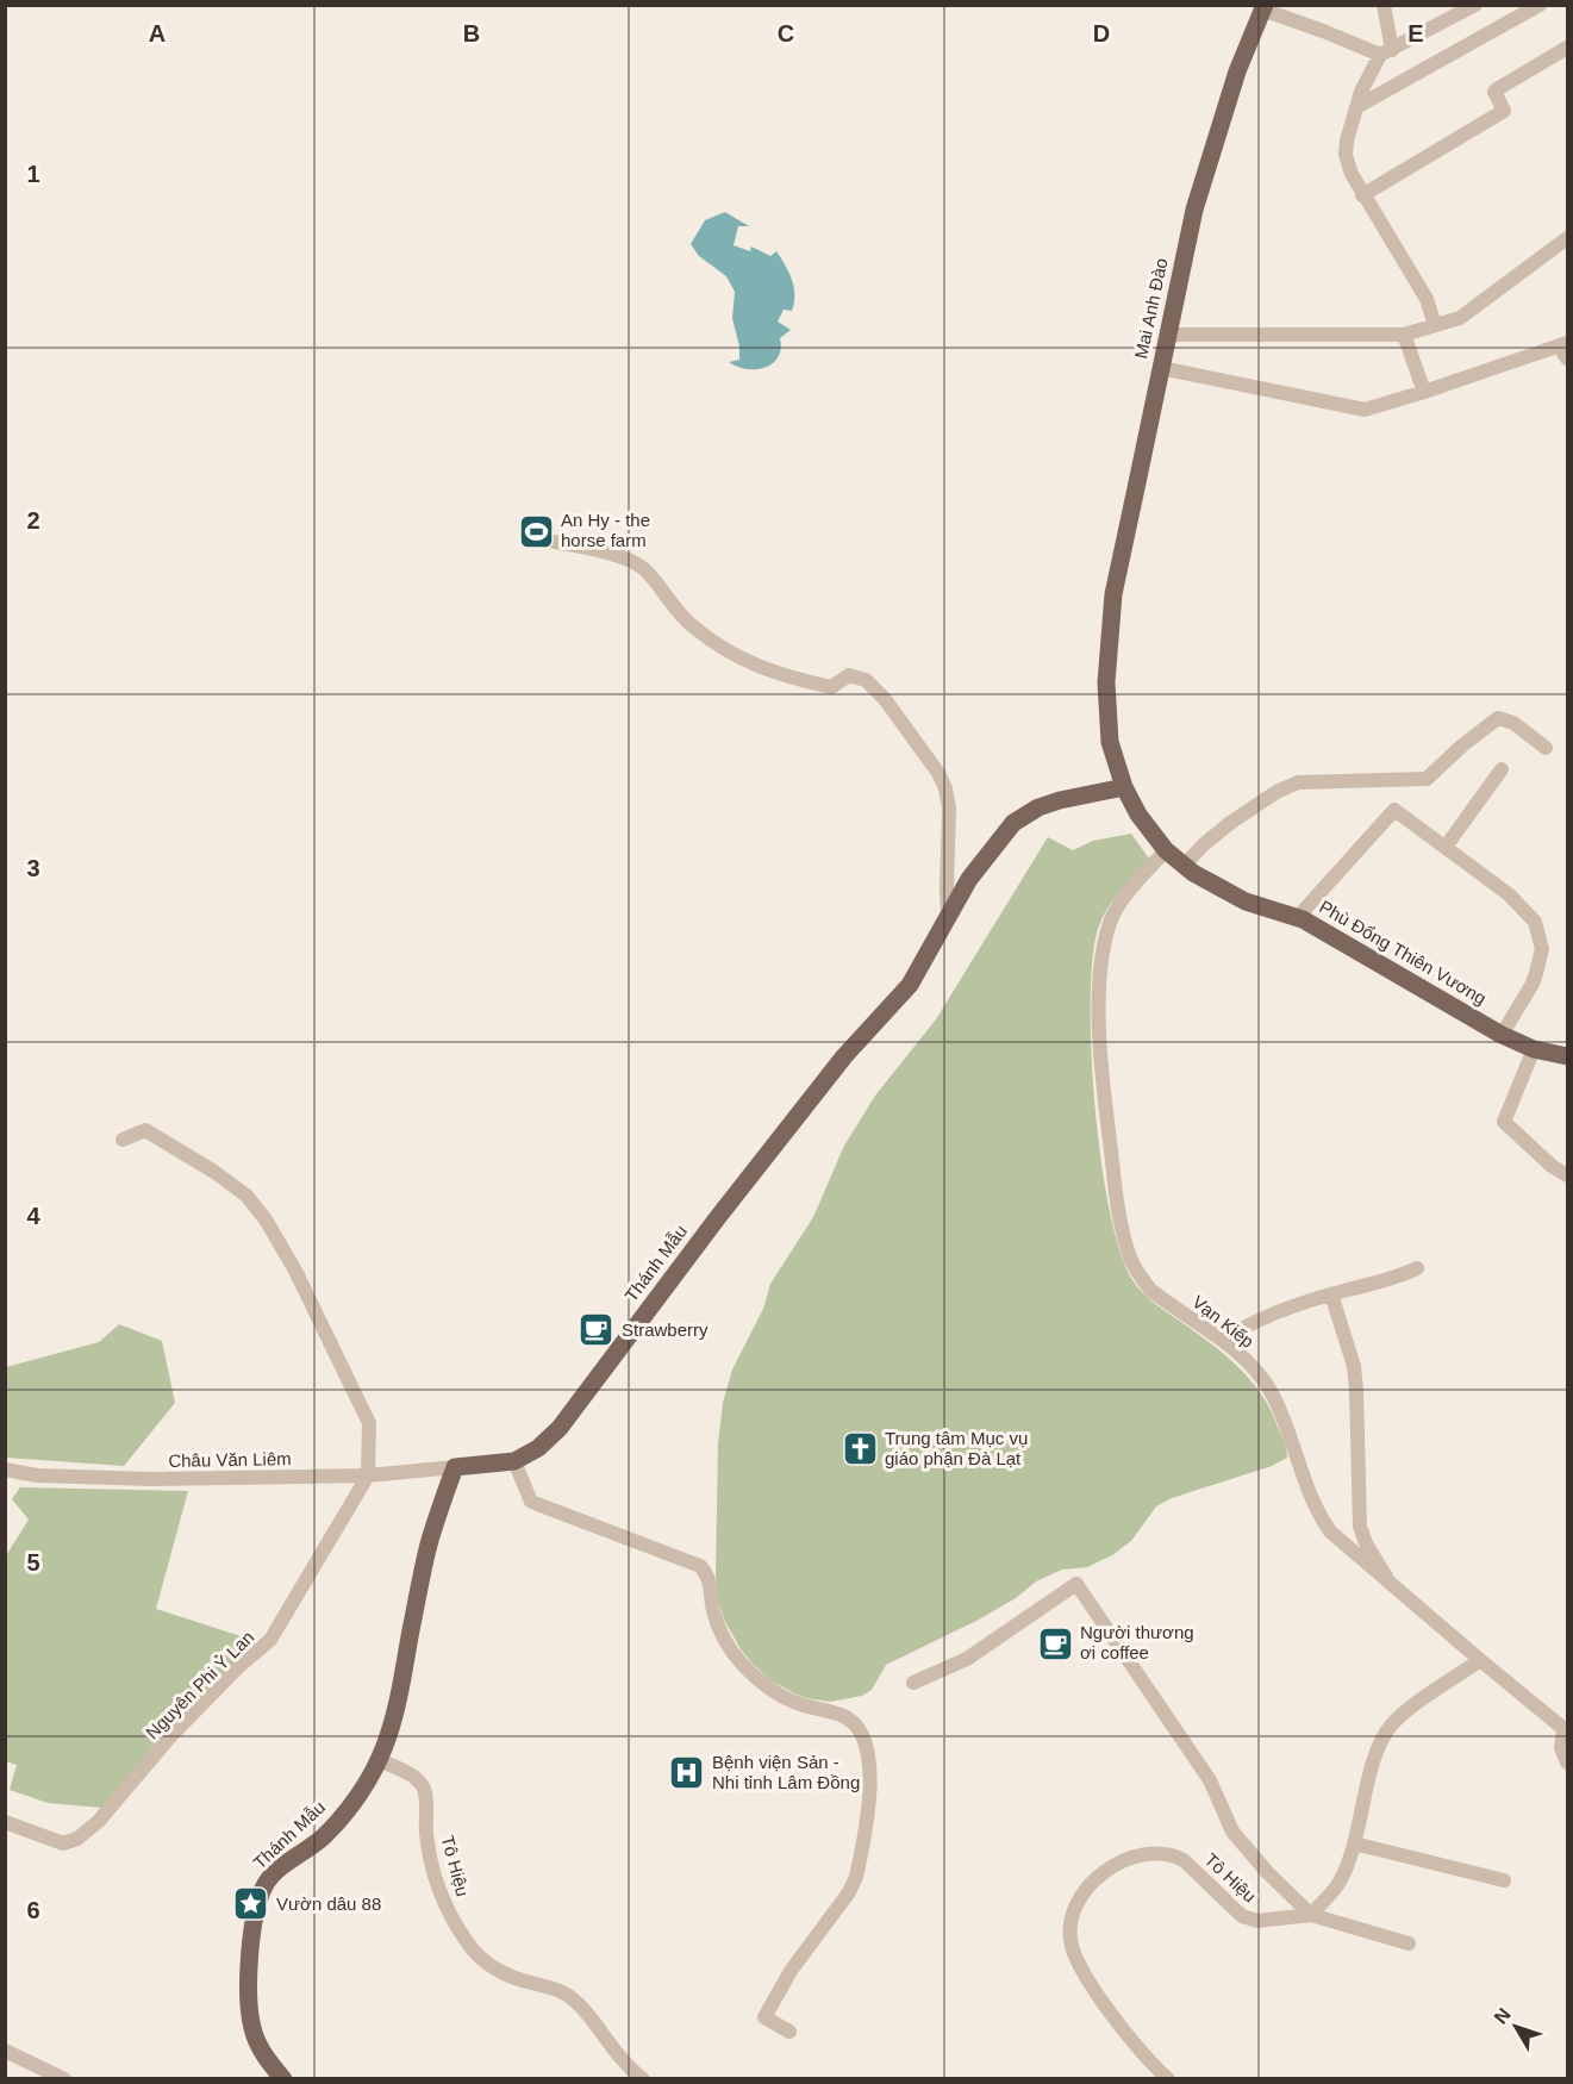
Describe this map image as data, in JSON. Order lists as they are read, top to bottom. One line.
{"streets":{"main road":["Mai Anh Đào","Phù Đổng Thiên Vương","Thánh Mẫu"],"street":["Vạn Kiếp","Châu Văn Liêm","Nguyên Phi Ỷ Lan","Tô Hiệu"]},"crossings":[["Mai Anh Đào","Phù Đổng Thiên Vương"],["Phù Đổng Thiên Vương","Thánh Mẫu"],["Phù Đổng Thiên Vương","Vạn Kiếp"],["Thánh Mẫu","Châu Văn Liêm"],["Thánh Mẫu","Tô Hiệu"],["Châu Văn Liêm","Nguyên Phi Ỷ Lan"]],"places":{"sports":["An Hy - the horse farm"],"cafe":["Strawberry","Người thương ơi coffee"],"church":["Trung tâm Mục vụ giáo phận Đà Lạt"],"hospital":["Bệnh viện Sản - Nhi tỉnh Lâm Đồng"],"place":["Vườn dâu 88"]},"north":"top left","grid":{"columns":["A","B","C","D","E"],"rows":["1","2","3","4","5","6"]}}
